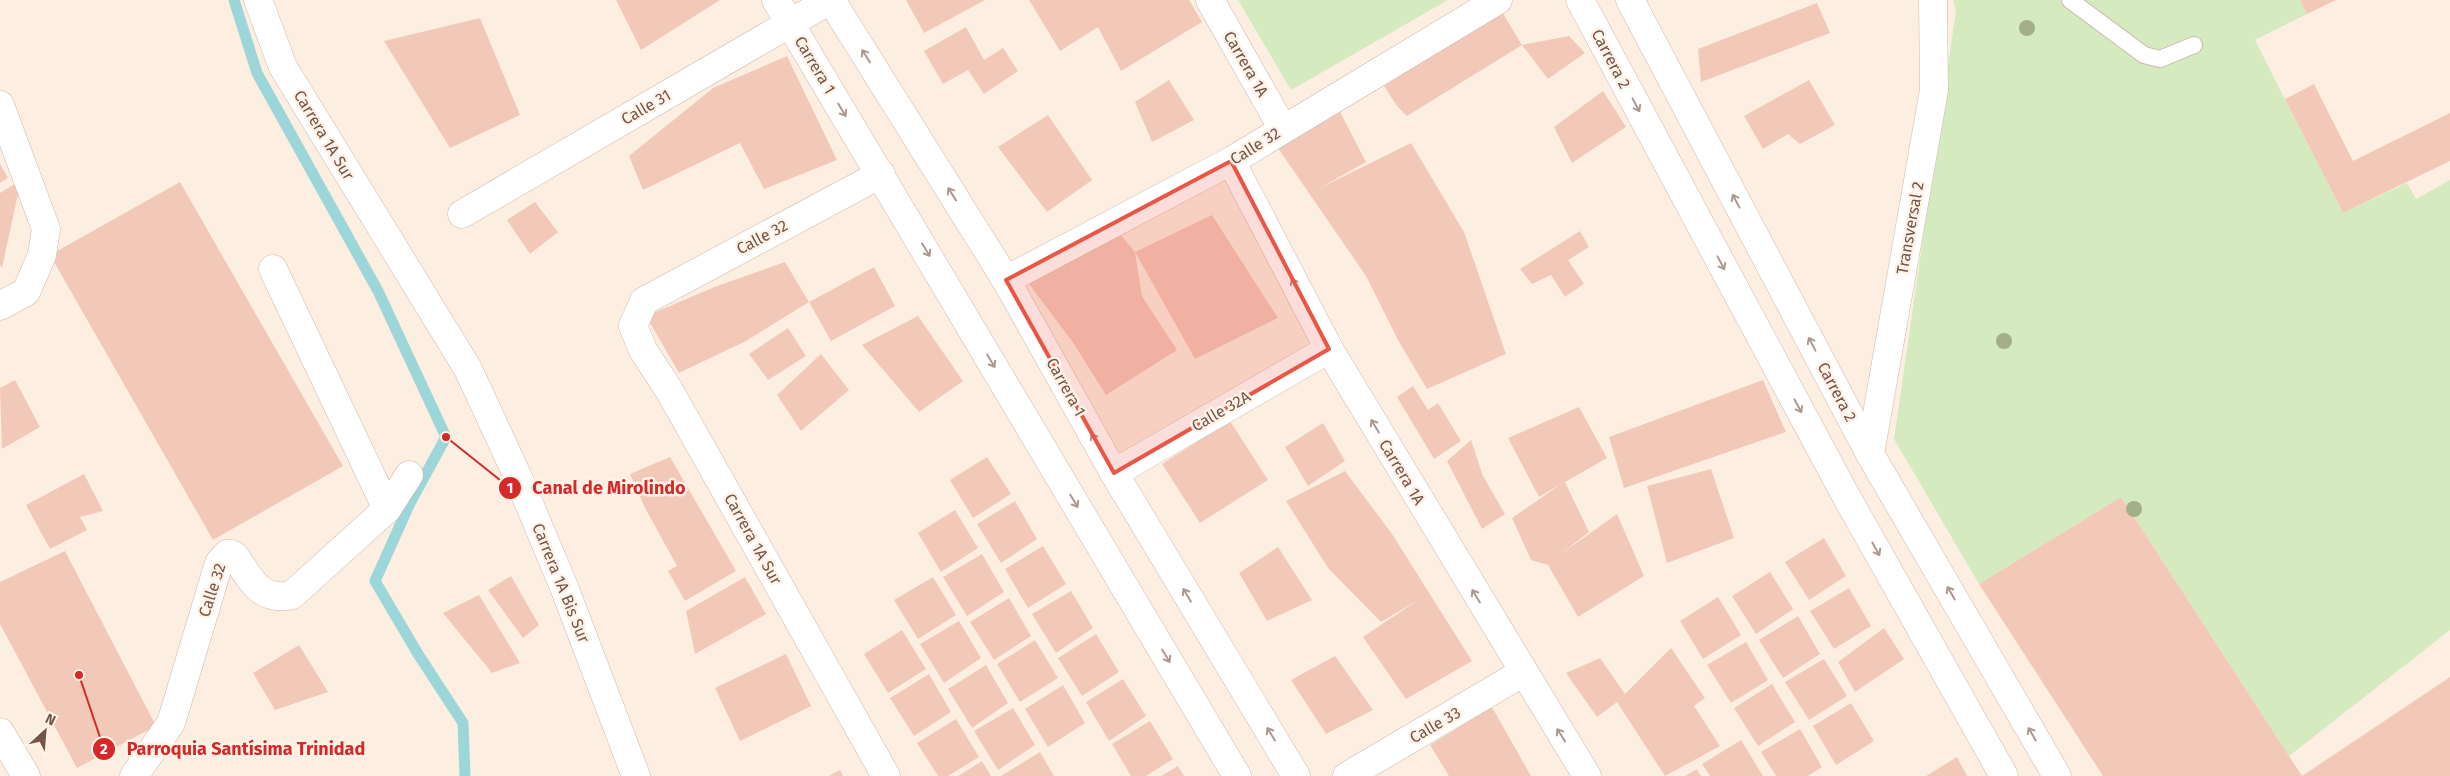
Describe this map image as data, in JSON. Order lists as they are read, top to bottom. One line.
{"streets":{"street":["Carrera 2","Carrera 1A","Carrera 1","Calle 31","Carrera 1A Sur","Calle 32","Transversal 2","Calle 32A","Carrera 1A Bis Sur","Calle 33"]},"crossings":[["Carrera 2","Transversal 2"],["Carrera 1A","Calle 32"],["Carrera 1A","Calle 32A"],["Carrera 1A","Calle 33"],["Carrera 1","Calle 31"],["Carrera 1","Calle 32"],["Carrera 1","Calle 32A"],["Carrera 1A Sur","Calle 32"],["Carrera 1A Sur","Carrera 1A Bis Sur"]],"one_way":["Carrera 1A"],"places":["Canal de Mirolindo","Parroquia Santísima Trinidad"],"north":"top right"}
